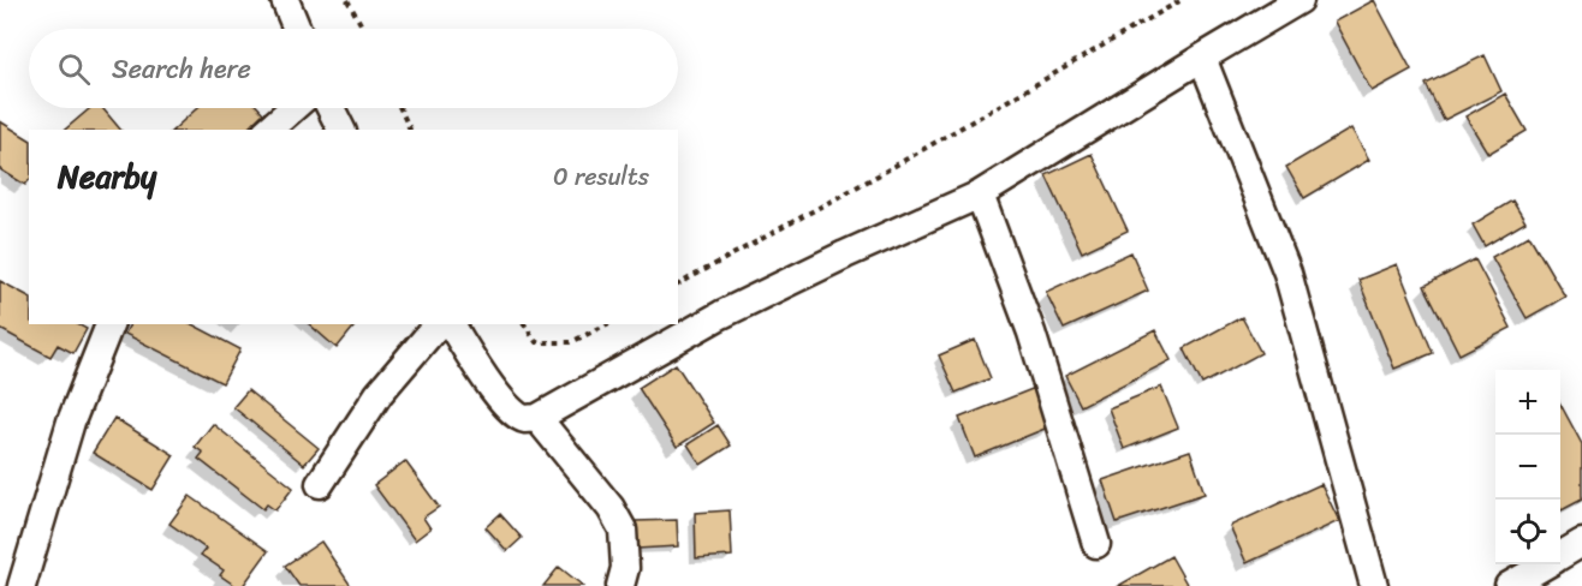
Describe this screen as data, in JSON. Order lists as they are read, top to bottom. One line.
{"page":{"search":"Search here","heading":["Nearby","0 results"],"map_buttons":["+","−"]}}
